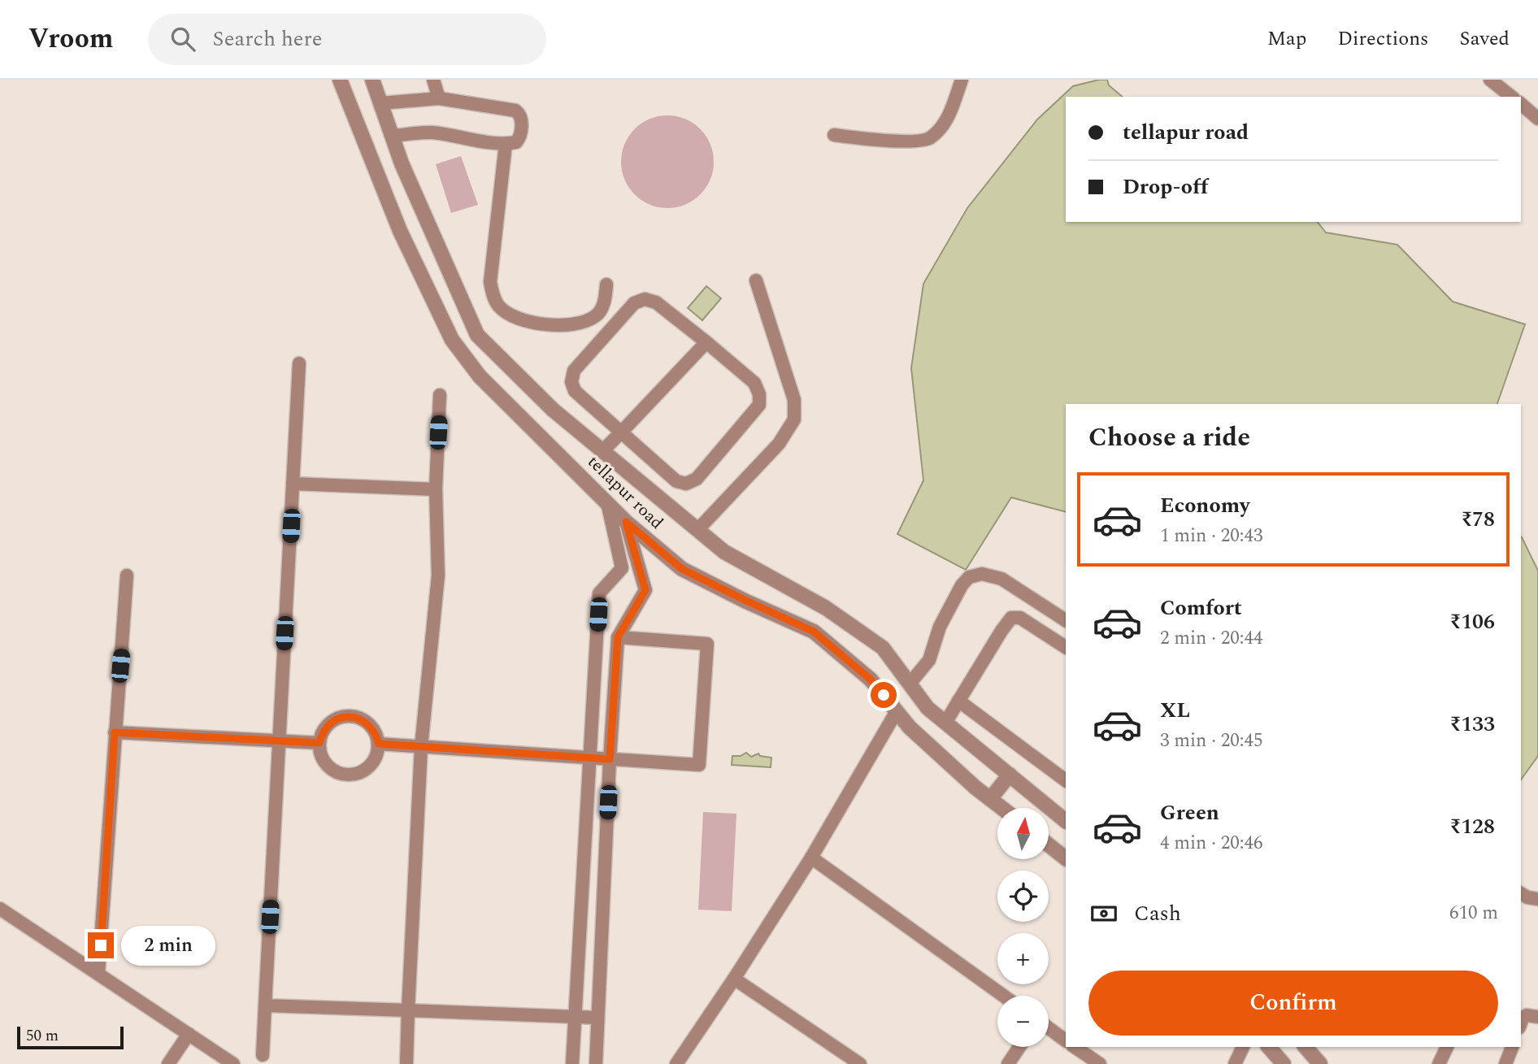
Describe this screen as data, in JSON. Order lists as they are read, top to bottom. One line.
{"streets":{"street":["tellapur road"]},"scale_bar":"50 m","north":"top","page":{"header":"Vroom","search":"Search here","nav":["Map","Directions","Saved"],"banner":["tellapur road","Drop-off"],"heading":"Choose a ride","list":[{"name":"Economy","note":"1 min · 20:43","value":"₹78"},{"name":"Comfort","note":"2 min · 20:44","value":"₹106"},{"name":"XL","note":"3 min · 20:45","value":"₹133"},{"name":"Green","note":"4 min · 20:46","value":"₹128"}],"map_buttons":["+","−"],"pay":["Cash","610 m"],"bubble":"2 min","buttons":"Confirm","scale":"50 m"}}
